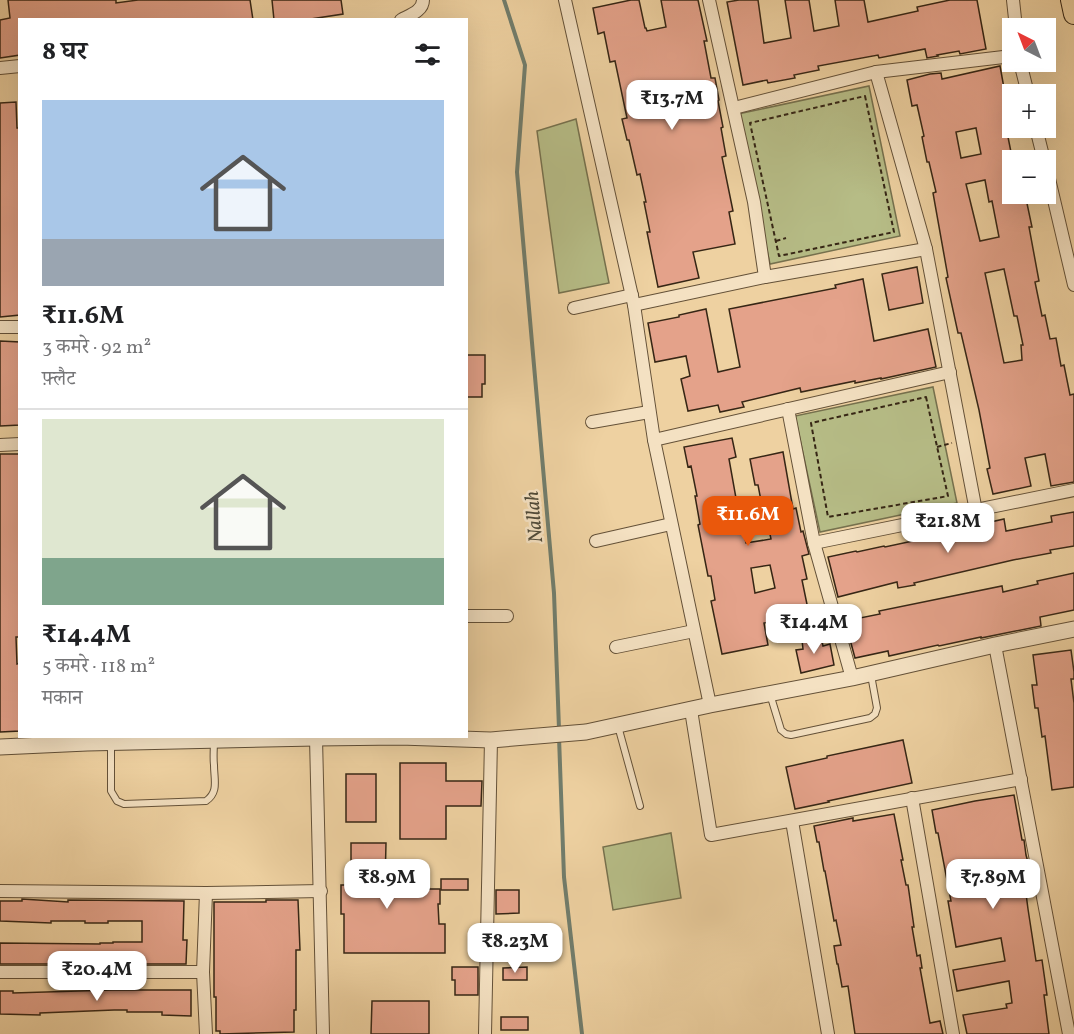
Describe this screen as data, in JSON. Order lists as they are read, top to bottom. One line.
{"water":["Nallah"],"north":"top left","page":{"map_buttons":["+","−"],"heading":"8 घर","price":["₹13.7M","₹11.6M","₹21.8M","₹14.4M","₹8.9M","₹7.89M","₹8.23M","₹20.4M"],"list":[{"name":"₹11.6M","note":"3 कमरे · 92 m² · फ़्लैट"},{"name":"₹14.4M","note":"5 कमरे · 118 m² · मकान"}]}}
